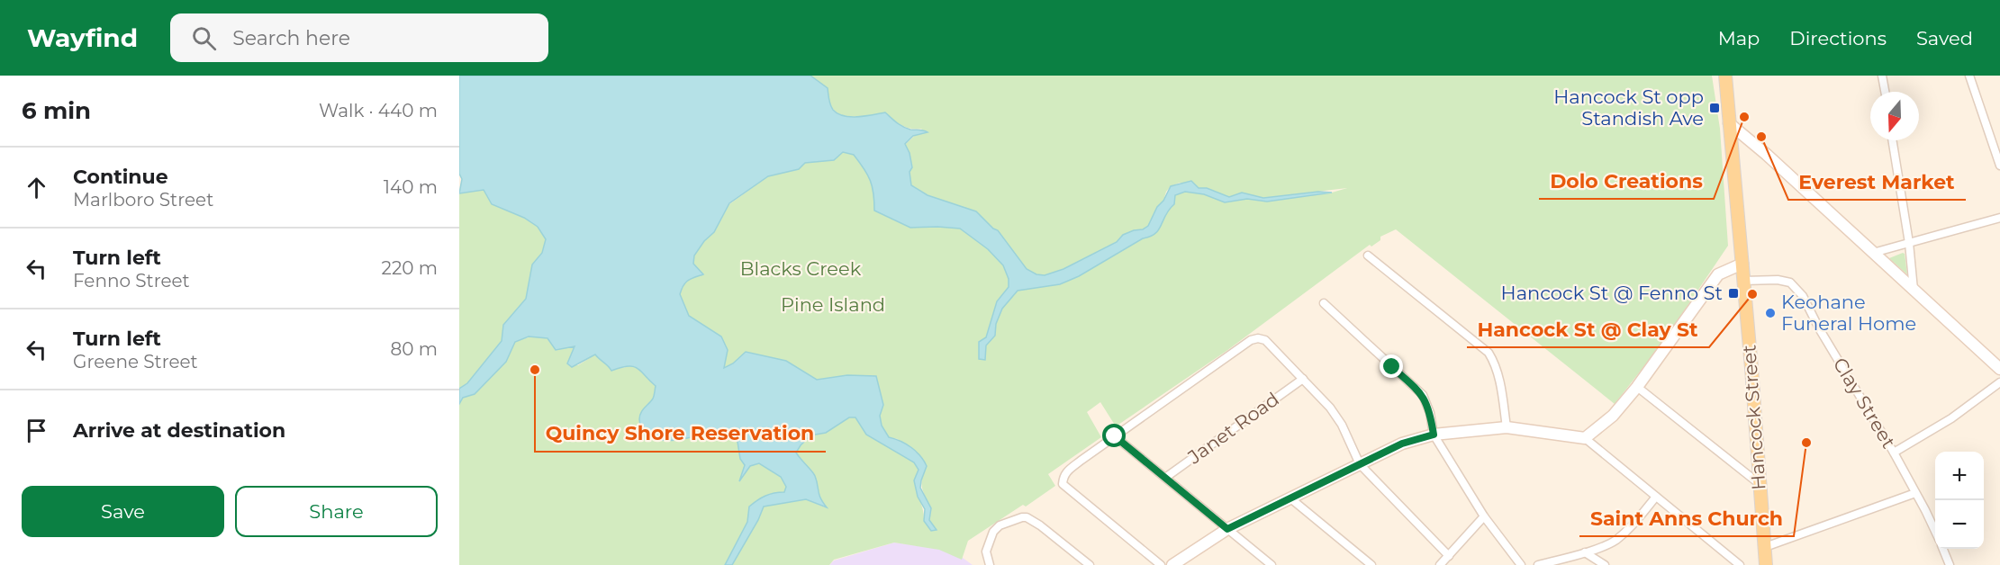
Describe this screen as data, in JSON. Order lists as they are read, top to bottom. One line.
{"streets":{"main road":["Hancock Street"],"street":["Clay Street","Janet Road"]},"crossings":[["Clay Street","Hancock Street"]],"parks":["Blacks Creek","Pine Island"],"places":{"transit":["Hancock St opp Standish Ave","Hancock St @ Fenno St"],"other":["Dolo Creations","Everest Market","Hancock St @ Clay St","Keohane Funeral Home","Quincy Shore Reservation","Saint Anns Church"]},"north":"bottom","page":{"header":"Wayfind","search":"Search here","nav":["Map","Directions","Saved"],"heading":["6 min","Walk · 440 m"],"list":[["Continue","Marlboro Street","140 m"],["Turn left","Fenno Street","220 m"],["Turn left","Greene Street","80 m"],"Arrive at destination"],"map_buttons":["+","−"],"buttons":["Save","Share"]}}
